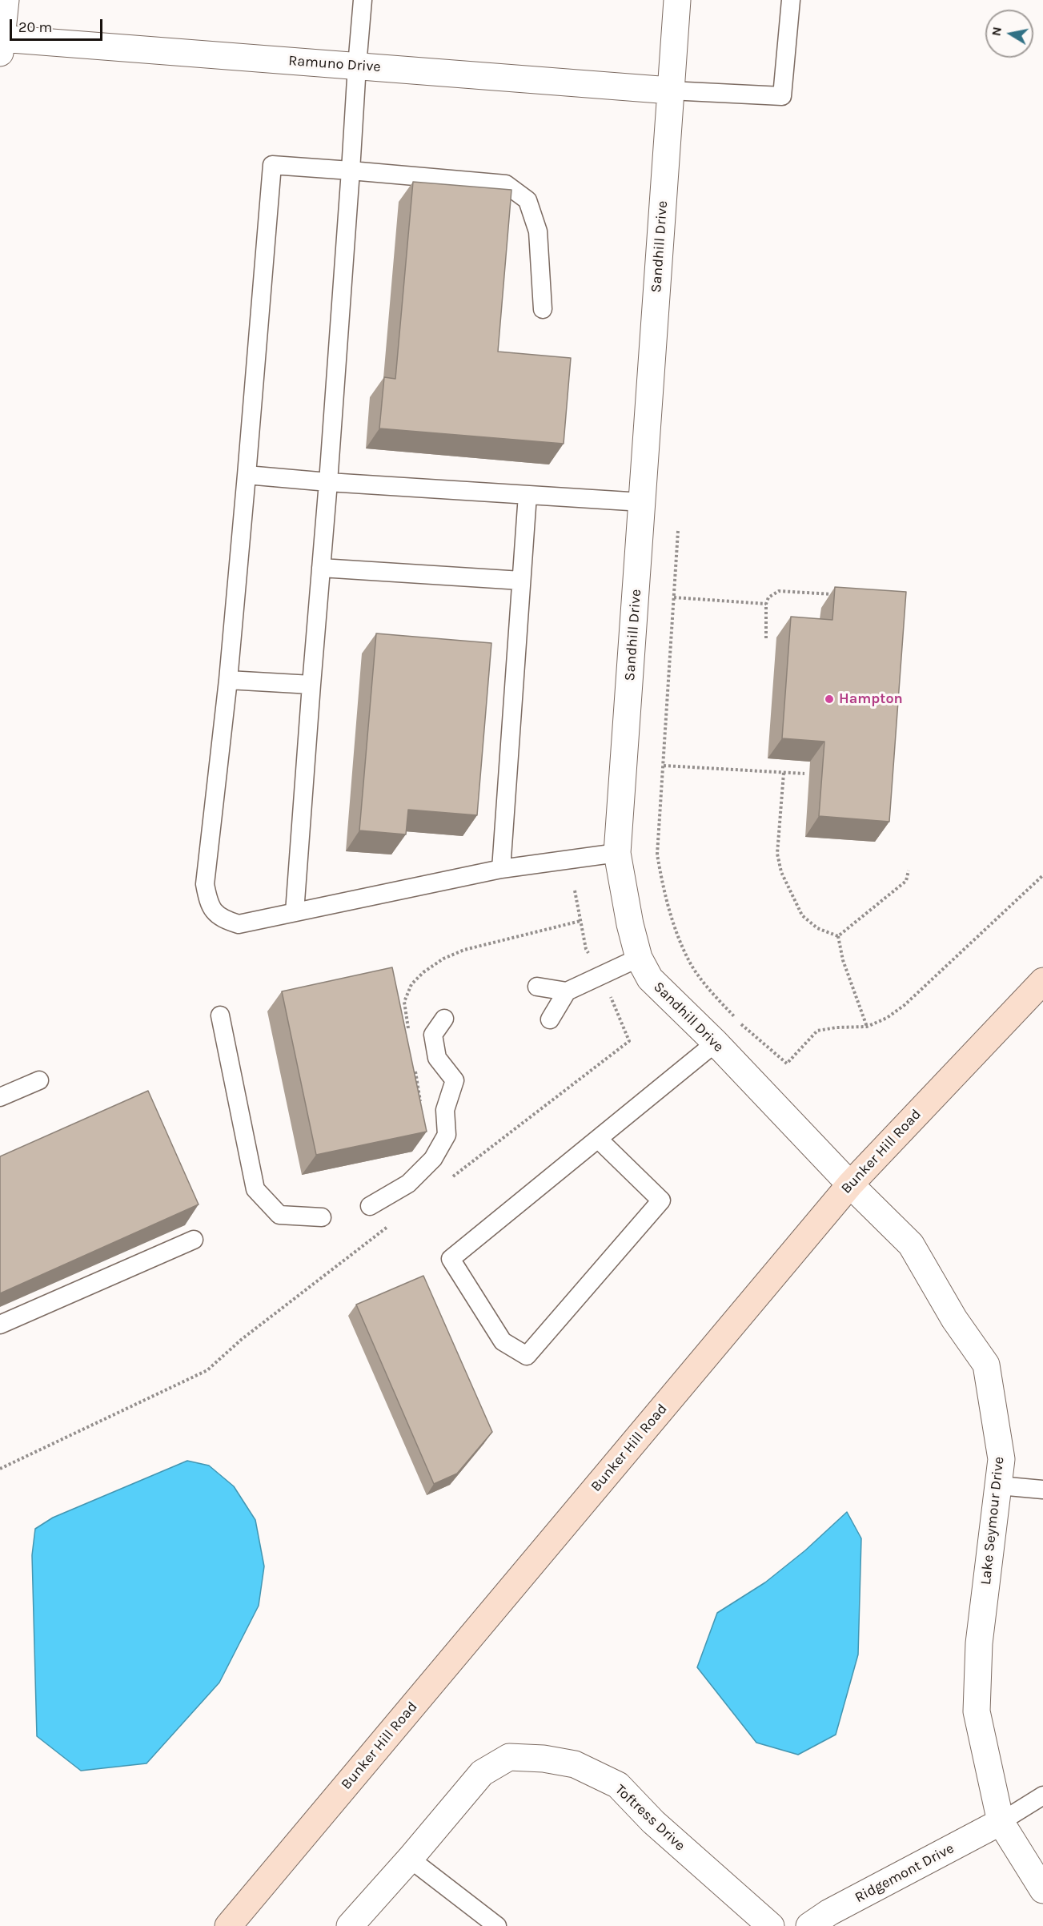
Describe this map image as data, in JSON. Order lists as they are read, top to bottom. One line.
{"streets":{"main road":["Bunker Hill Road"],"street":["Ramuno Drive","Sandhill Drive","Lake Seymour Drive","Toftress Drive","Ridgemont Drive"]},"crossings":[["Ramuno Drive","Sandhill Drive"],["Sandhill Drive","Bunker Hill Road"],["Sandhill Drive","Lake Seymour Drive"],["Bunker Hill Road","Lake Seymour Drive"],["Lake Seymour Drive","Ridgemont Drive"]],"places":["Hampton"],"scale_bar":"20 m","north":"left"}
